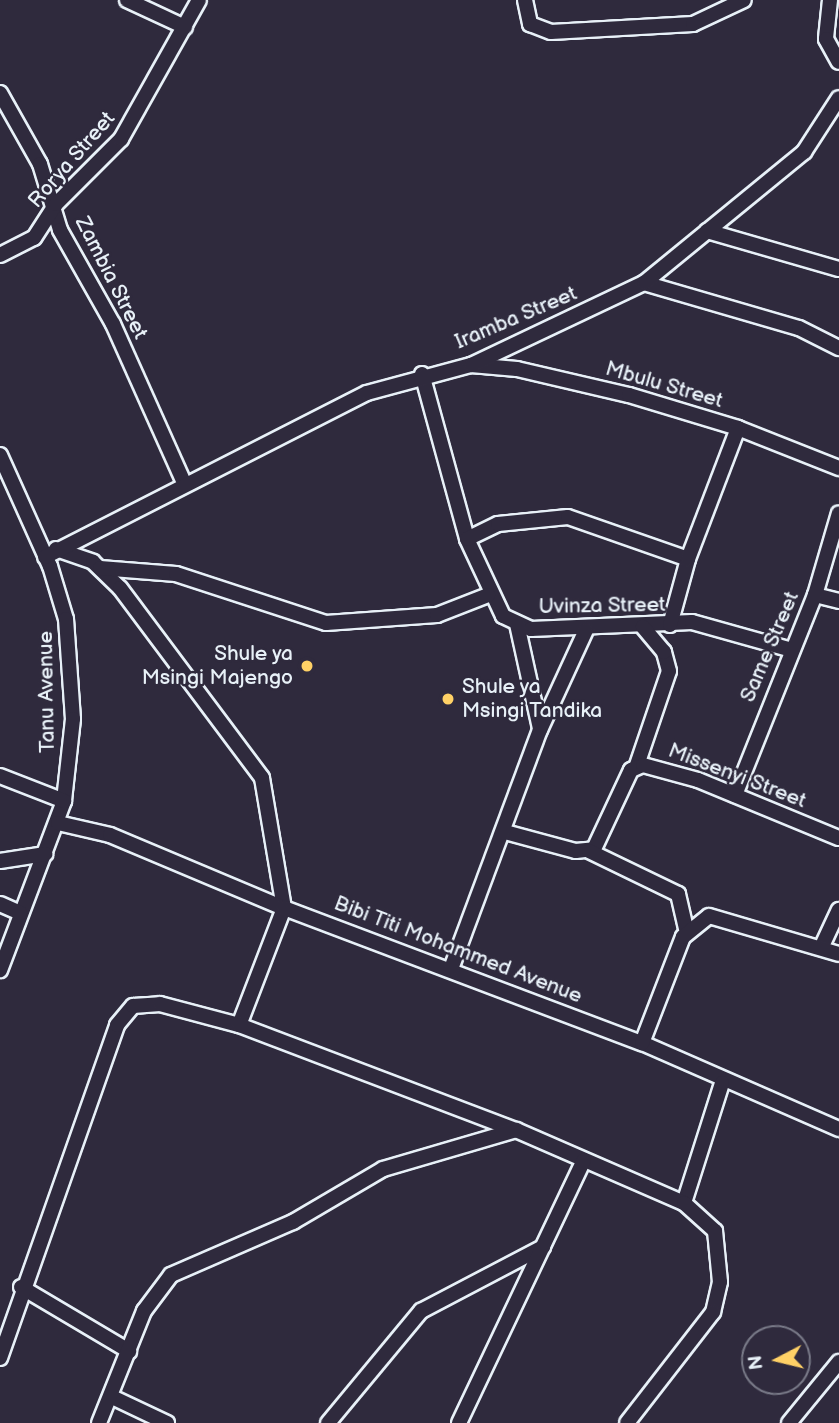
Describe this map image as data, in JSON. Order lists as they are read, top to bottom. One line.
{"streets":{"street":["Rorya Street","Zambia Street","Iramba Street","Mbulu Street","Uvinza Street","Same Street","Tanu Avenue","Missenyi Street","Bibi Titi Mohammed Avenue"]},"crossings":[["Rorya Street","Zambia Street"],["Zambia Street","Iramba Street"],["Iramba Street","Mbulu Street"],["Iramba Street","Uvinza Street"],["Iramba Street","Tanu Avenue"],["Uvinza Street","Same Street"],["Same Street","Missenyi Street"],["Tanu Avenue","Bibi Titi Mohammed Avenue"]],"places":["Shule ya Msingi Majengo","Shule ya Msingi Tandika"],"north":"left"}
